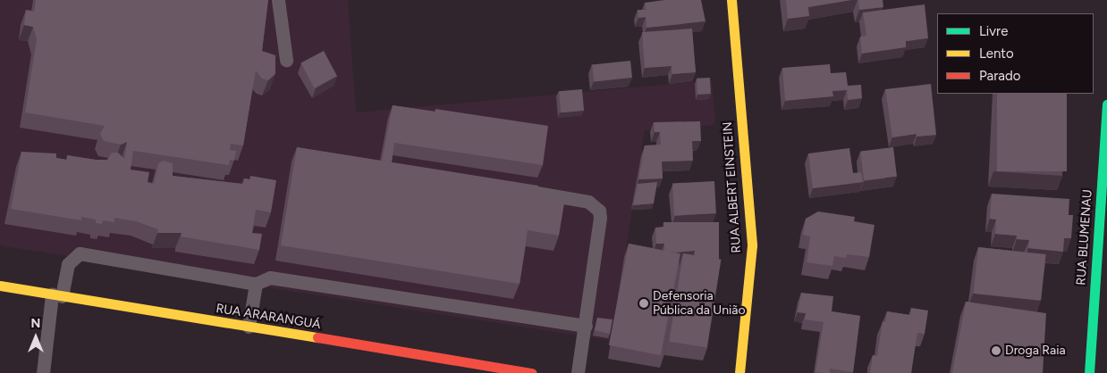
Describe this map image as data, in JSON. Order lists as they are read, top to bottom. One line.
{"streets":{"street":["RUA ALBERT EINSTEIN","RUA BLUMENAU","RUA ARARANGUÁ"]},"places":["Defensoria Pública da União","Droga Raia"],"legend":["Livre","Lento","Parado"],"north":"top"}
